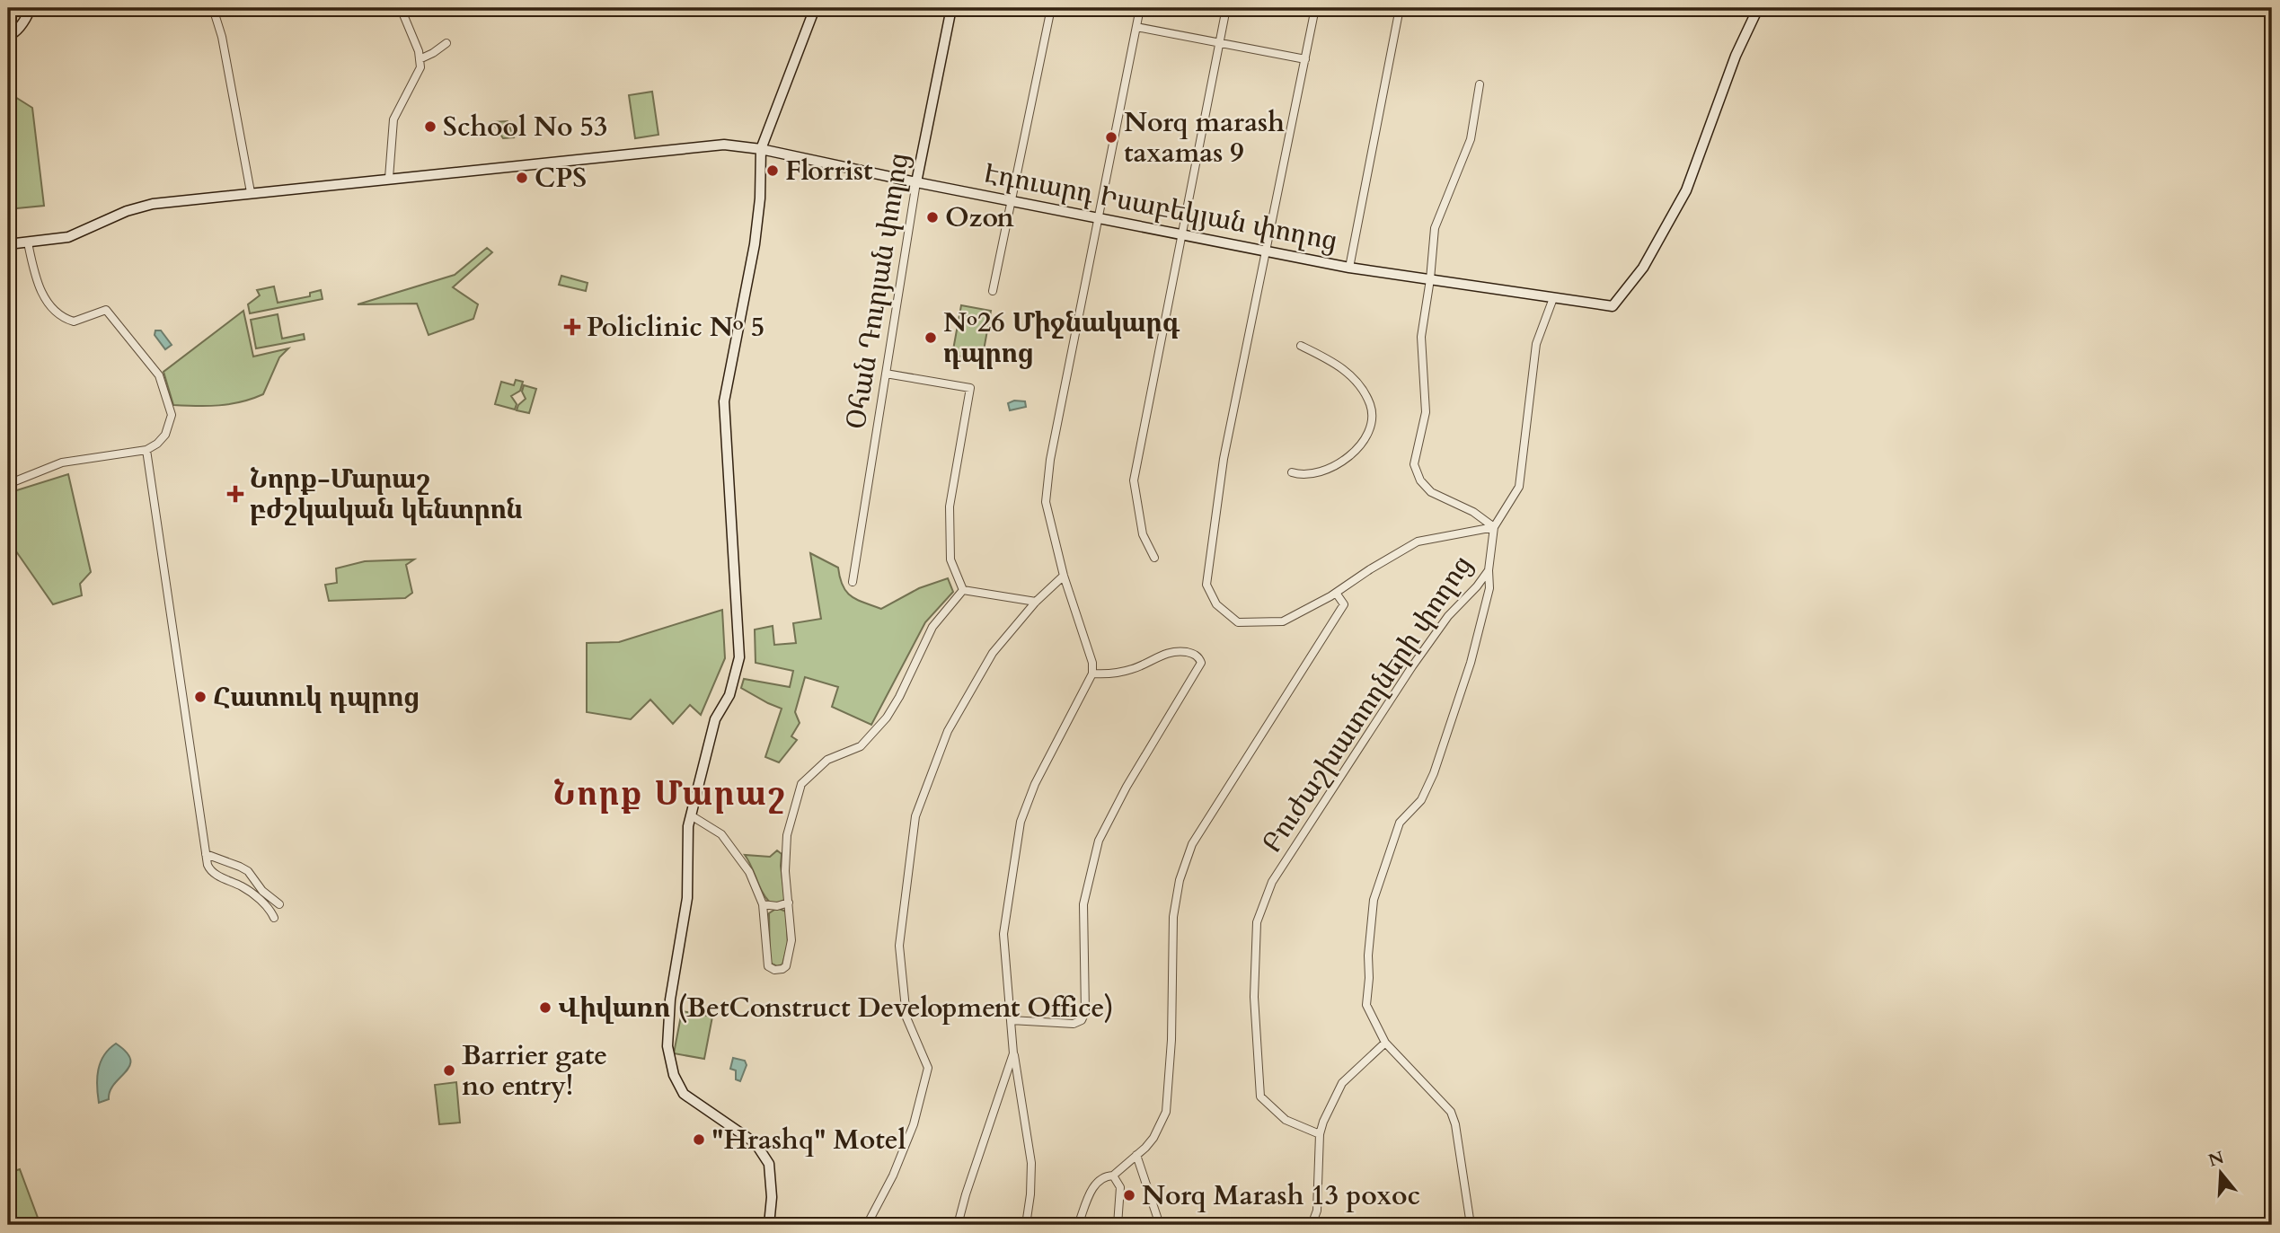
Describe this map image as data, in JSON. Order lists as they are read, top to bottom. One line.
{"streets":{"main road":["Էդուարդ Իսաբեկյան փողոց","Օհան Դուրյան փողոց"],"street":["Բուժաշխատողների փողոց"]},"crossings":[["Էդուարդ Իսաբեկյան փողոց","Օհան Դուրյան փողոց"]],"districts":["Նորք Մարաշ"],"places":{"other":["School No 53","Norq marash taxamas 9","Florrist","CPS","Ozon","№26 Միջնակարգ դպրոց","Հատուկ դպրոց","Վիվառո (BetConstruct Development Office)","Barrier gate no entry!","\"Hrashq\" Motel","Norq Marash 13 poxoc"],"health":["Policlinic № 5","Նորք-Մարաշ բժշկական կենտրոն"]},"north":"top"}
